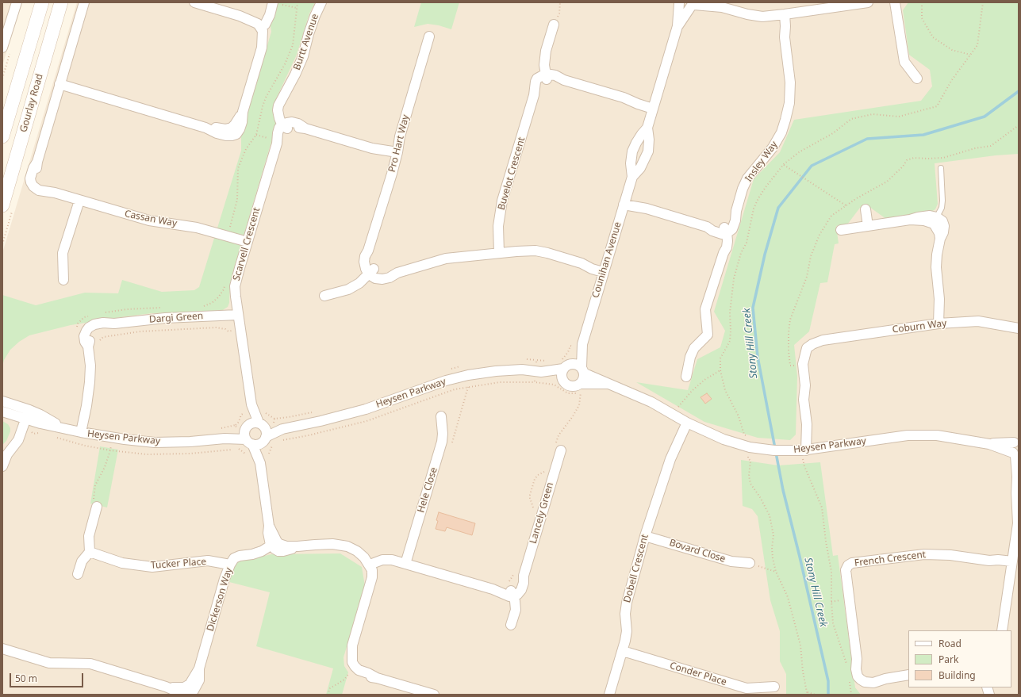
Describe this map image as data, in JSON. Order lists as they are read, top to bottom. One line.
{"streets":{"main road":["Gourlay Road"],"street":["Burtt Avenue","Pro Hart Way","Insley Way","Buvelot Crescent","Cassan Way","Scarvell Crescent","Counihan Avenue","Dargi Green","Coburn Way","Heysen Parkway","Hele Close","Lancely Green","Bovard Close","French Crescent","Tucker Place","Dobell Crescent","Dickerson Way","Conder Place"]},"crossings":[["Burtt Avenue","Scarvell Crescent"],["Cassan Way","Scarvell Crescent"],["Scarvell Crescent","Dargi Green"],["Scarvell Crescent","Heysen Parkway"],["Counihan Avenue","Heysen Parkway"],["Dargi Green","Heysen Parkway"],["Coburn Way","Heysen Parkway"],["Heysen Parkway","Dobell Crescent"],["Bovard Close","Dobell Crescent"],["Tucker Place","Dickerson Way"],["Dobell Crescent","Conder Place"]],"water":["Stony Hill Creek"],"legend":["Road","Park","Building"],"scale_bar":"50 m"}
